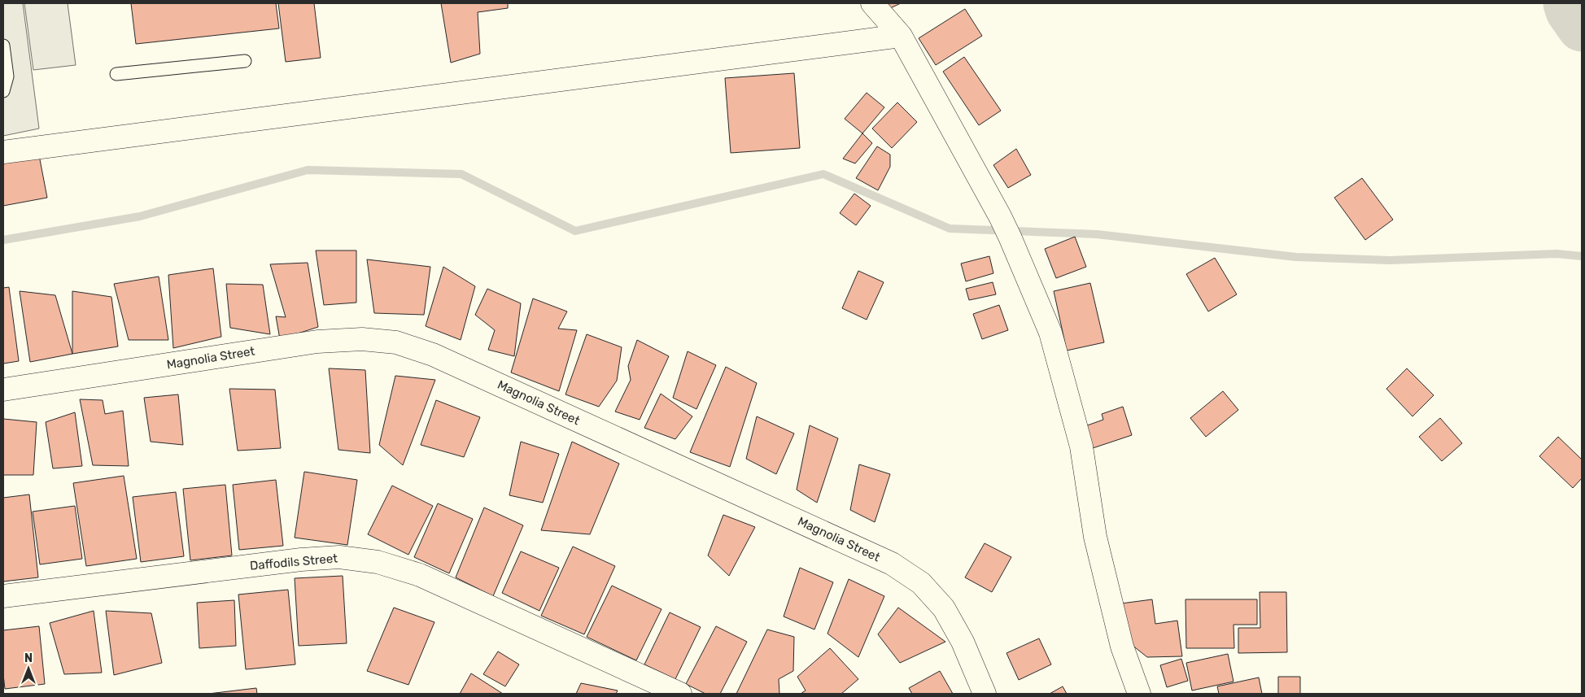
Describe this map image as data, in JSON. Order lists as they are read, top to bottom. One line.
{"streets":{"street":["Magnolia Street","Daffodils Street"]},"north":"top"}
